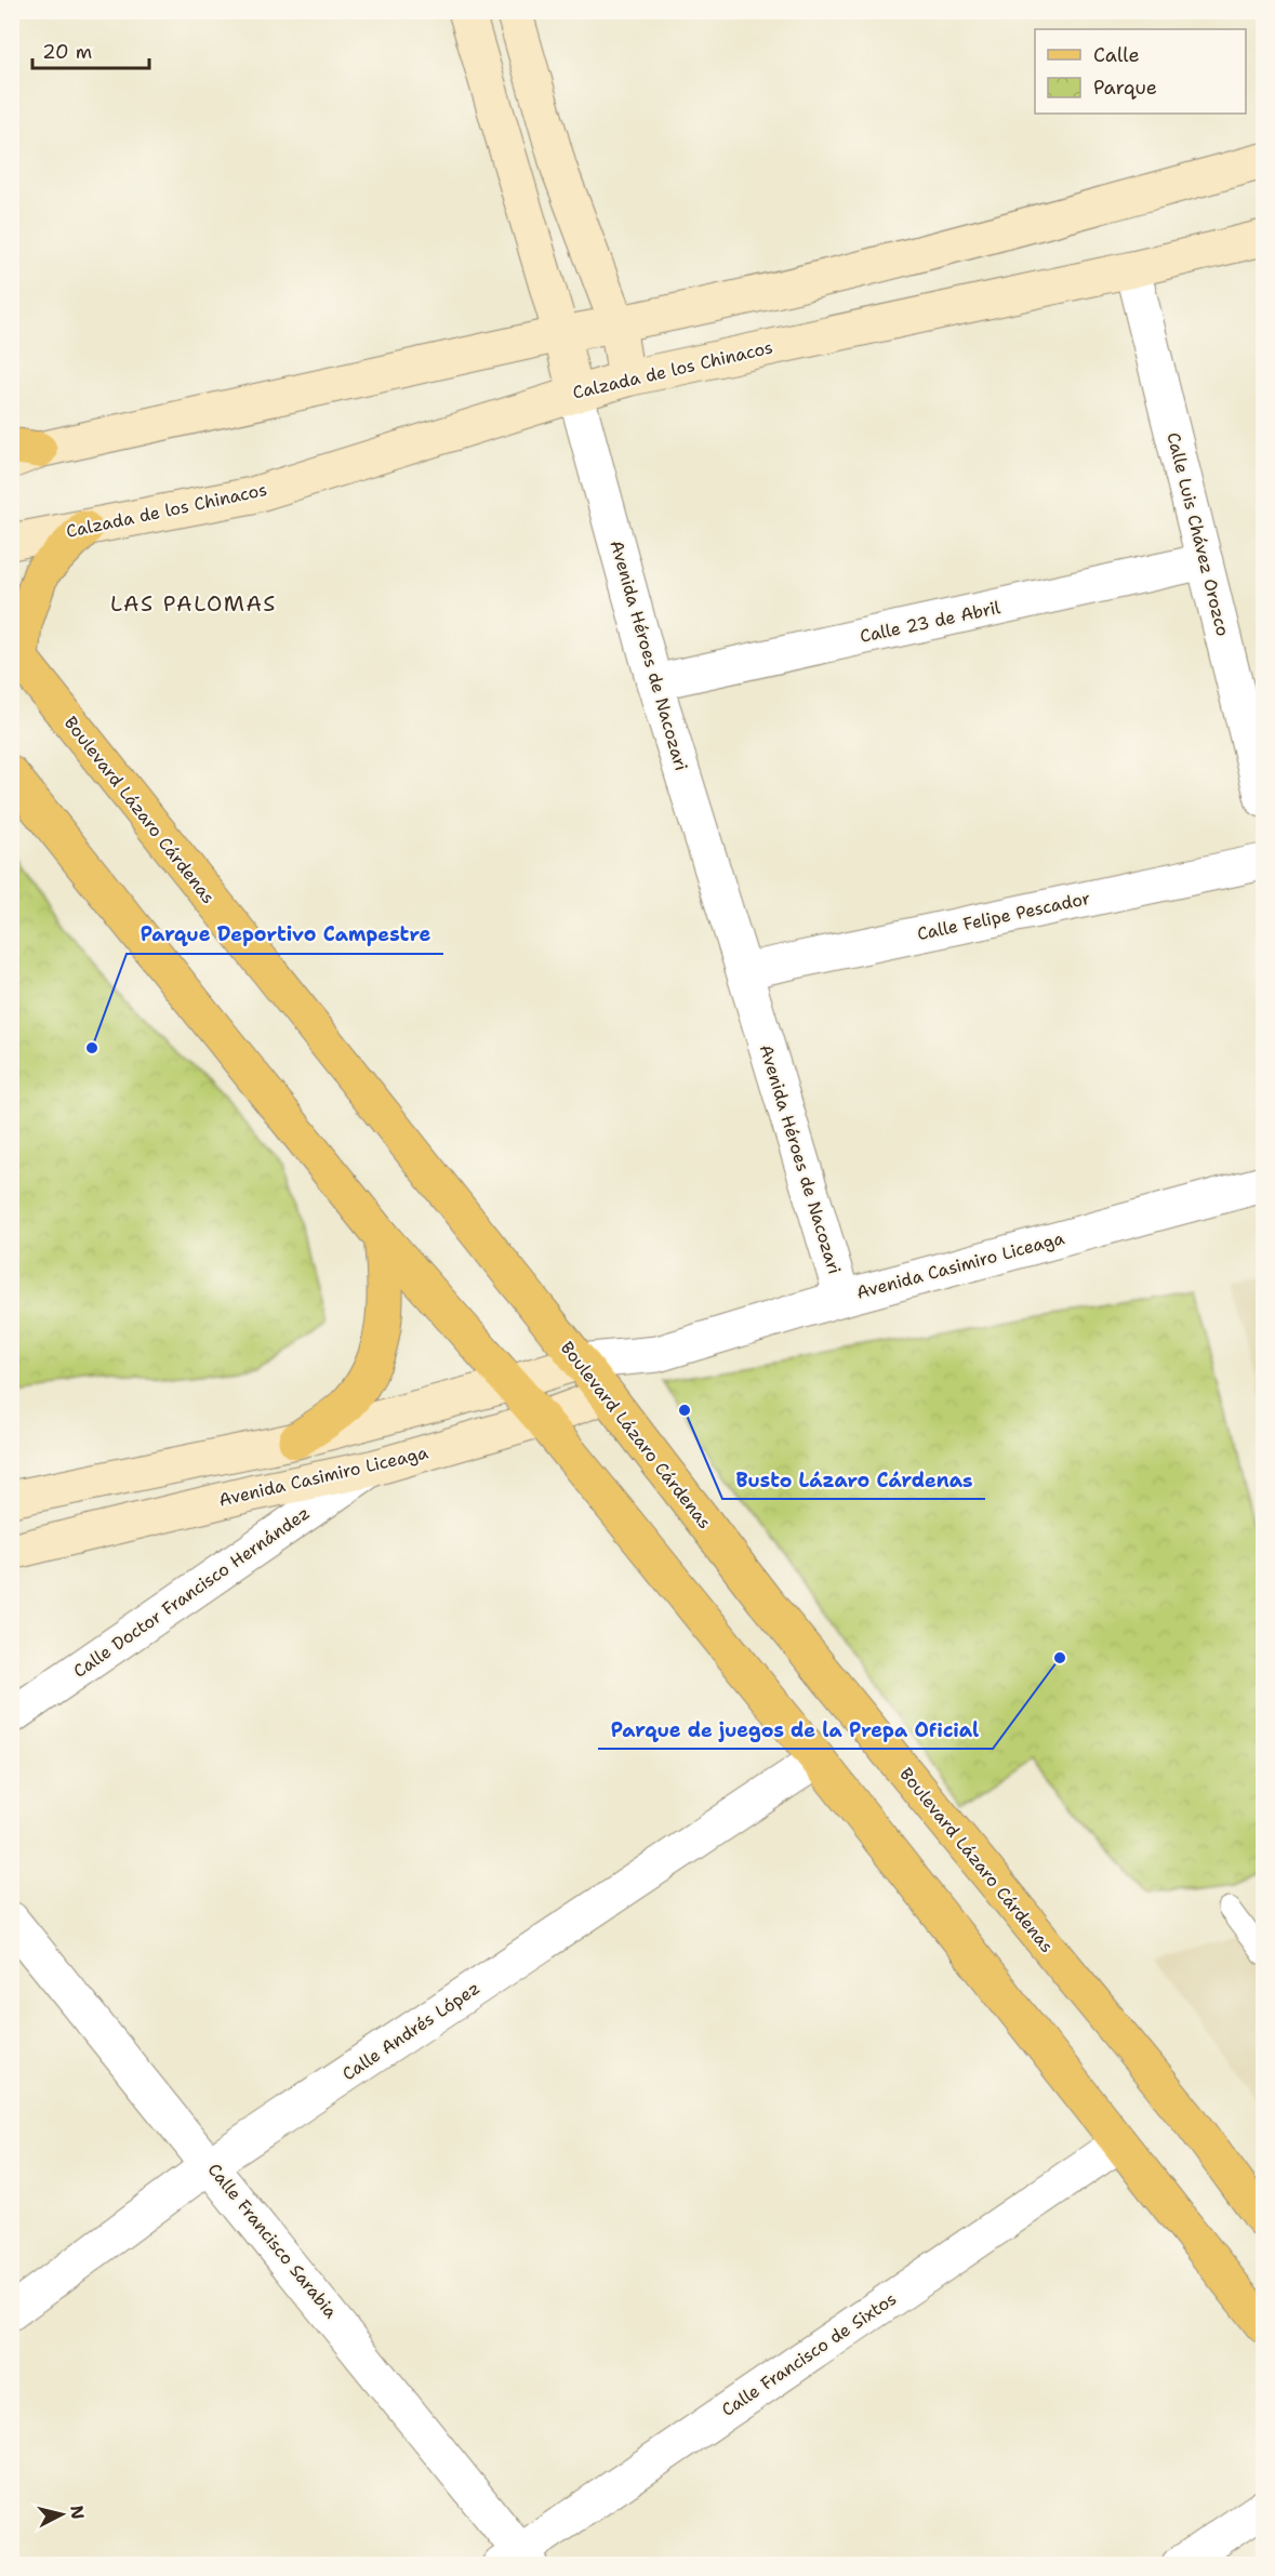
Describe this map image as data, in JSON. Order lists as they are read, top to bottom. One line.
{"streets":{"main road":["Calzada de los Chinacos","Avenida Héroes de Nacozari","Boulevard Lázaro Cárdenas","Avenida Casimiro Liceaga"],"street":["Calle Luis Chávez Orozco","Calle 23 de Abril","Calle Felipe Pescador","Calle Doctor Francisco Hernández","Calle Andrés López","Calle Francisco Sarabia","Calle Francisco de Sixtos"]},"crossings":[["Calzada de los Chinacos","Calle Luis Chávez Orozco"],["Calzada de los Chinacos","Avenida Héroes de Nacozari"],["Calle Luis Chávez Orozco","Calle 23 de Abril"],["Calle 23 de Abril","Avenida Héroes de Nacozari"],["Avenida Héroes de Nacozari","Calle Felipe Pescador"],["Avenida Héroes de Nacozari","Avenida Casimiro Liceaga"],["Boulevard Lázaro Cárdenas","Avenida Casimiro Liceaga"],["Avenida Casimiro Liceaga","Calle Doctor Francisco Hernández"],["Calle Andrés López","Calle Francisco Sarabia"],["Calle Francisco Sarabia","Calle Francisco de Sixtos"]],"districts":["LAS PALOMAS"],"places":["Parque Deportivo Campestre","Busto Lázaro Cárdenas","Parque de juegos de la Prepa Oficial"],"legend":["Calle","Parque"],"scale_bar":"20 m","north":"right"}
